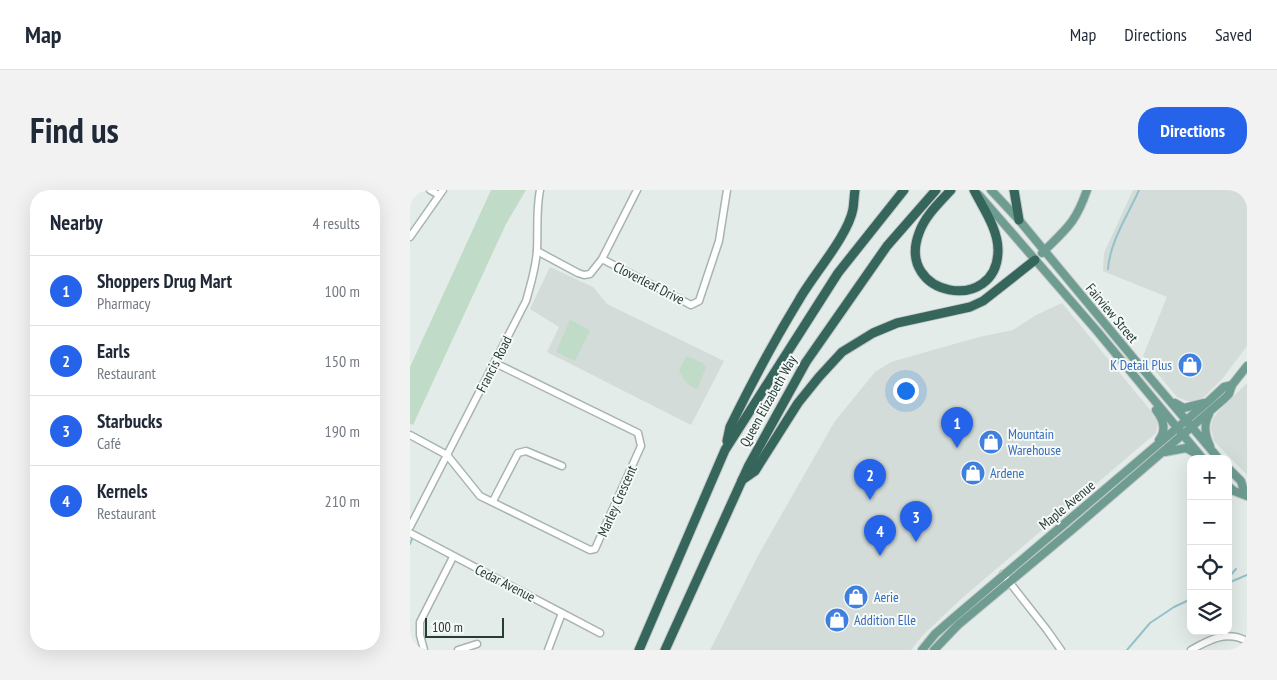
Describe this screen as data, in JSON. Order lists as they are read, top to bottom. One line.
{"streets":{"highway":["Queen Elizabeth Way"],"main road":["Fairview Street","Maple Avenue"],"street":["Cloverleaf Drive","Francis Road","Marley Crescent","Cedar Avenue"]},"crossings":[["Fairview Street","Maple Avenue"],["Francis Road","Marley Crescent"]],"places":{"shop":["K Detail Plus","Mountain Warehouse","Ardene","Aerie","Addition Elle"]},"scale_bar":"100 m","page":{"header":"Map","nav":["Map","Directions","Saved"],"title":"Find us","buttons":"Directions","heading":["Nearby","4 results"],"list":[{"mark":"1","name":"Shoppers Drug Mart","note":"Pharmacy","value":"100 m"},{"mark":"2","name":"Earls","note":"Restaurant","value":"150 m"},{"mark":"3","name":"Starbucks","note":"Café","value":"190 m"},{"mark":"4","name":"Kernels","note":"Restaurant","value":"210 m"}],"pins":["1","2","3","4"],"map_buttons":["+","−"],"scale":"100 m"}}
